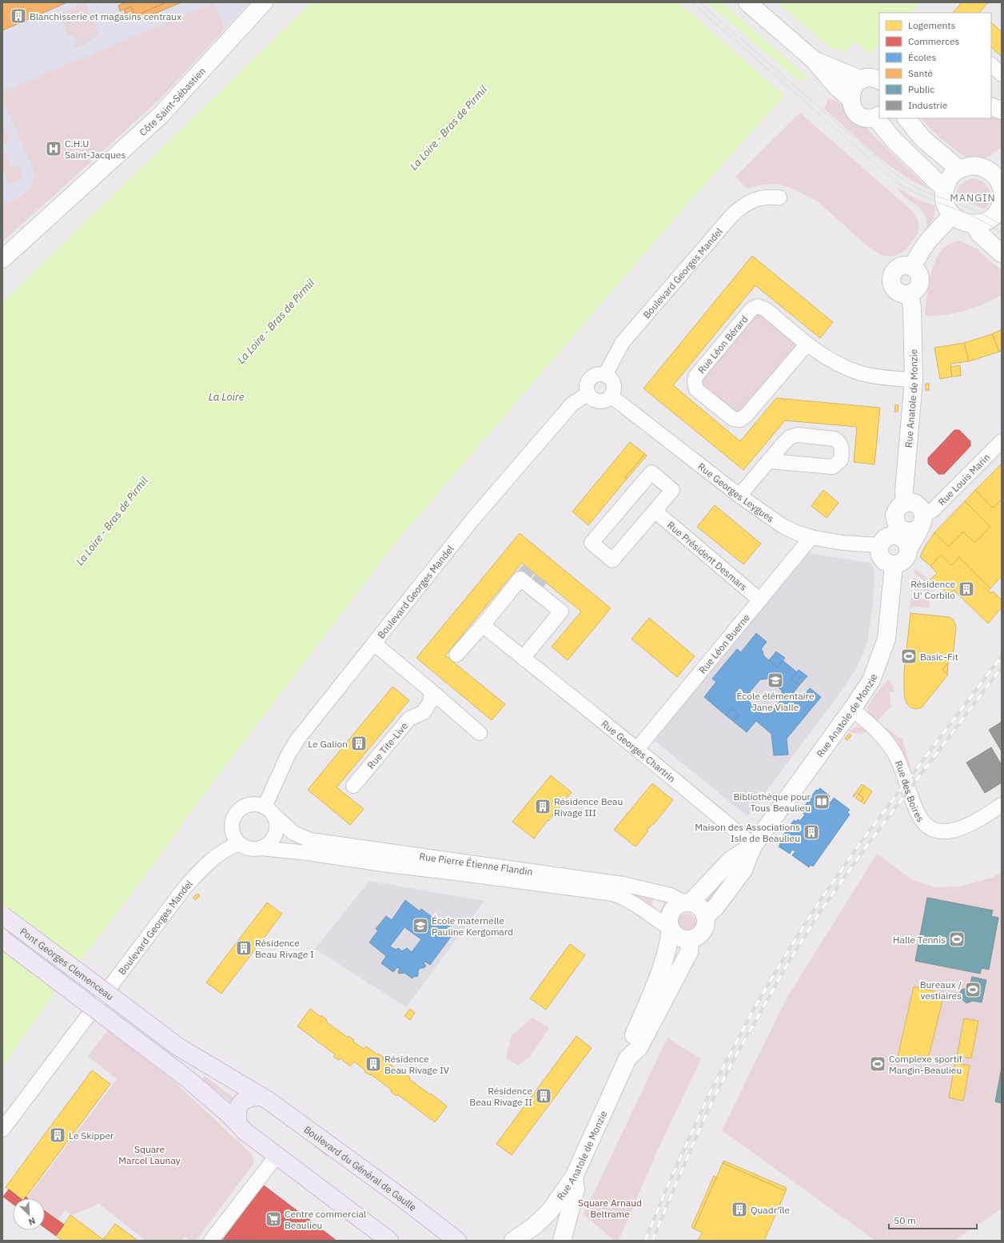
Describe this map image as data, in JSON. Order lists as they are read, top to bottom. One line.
{"streets":{"main road":["Pont Georges Clemenceau","Boulevard du Général de Gaulle"],"street":["Côte Saint-Sébastien","Boulevard Georges Mandel","Rue Léon Bérard","Rue Anatole de Monzie","Rue Louis Marin","Rue Georges Leygues","Rue Président Desmars","Rue Léon Buerne","Rue Tite-Live","Rue Georges Chartrin","Rue des Boires","Rue Pierre Étienne Flandin"]},"crossings":[["Boulevard Georges Mandel","Rue Georges Leygues"],["Boulevard Georges Mandel","Rue Pierre Étienne Flandin"],["Rue Léon Bérard","Rue Anatole de Monzie"],["Rue Anatole de Monzie","Rue Georges Leygues"],["Rue Anatole de Monzie","Rue Georges Chartrin"],["Rue Anatole de Monzie","Rue des Boires"],["Rue Anatole de Monzie","Rue Pierre Étienne Flandin"],["Rue Georges Leygues","Rue Léon Buerne"],["Rue Président Desmars","Rue Léon Buerne"],["Rue Léon Buerne","Rue Georges Chartrin"],["Pont Georges Clemenceau","Boulevard du Général de Gaulle"]],"districts":["MANGIN"],"water":["La Loire - Bras de Pirmil","La Loire"],"parks":["Square Marcel Launay","Square Arnaud Beltrame"],"places":{"building":["Blanchisserie et magasins centraux","Résidence U' Corbilo","Le Galion","Résidence Beau Rivage III","Maison des Associations Isle de Beaulieu","Résidence Beau Rivage I","Résidence Beau Rivage IV","Résidence Beau Rivage II","Le Skipper","Quadr'île"],"hospital":["C.H.U Saint-Jacques"],"sports":["Basic-Fit","Halle Tennis","Bureaux / vestiaires","Complexe sportif Mangin-Beaulieu"],"school or university":["École élémentaire Jane Vialle","École maternelle Pauline Kergomard"],"library":["Bibliothèque pour Tous Beaulieu"],"supermarket":["Centre commercial Beaulieu"]},"legend":["Logements","Commerces","Écoles","Santé","Public","Industrie"],"scale_bar":"50 m","north":"bottom right"}
